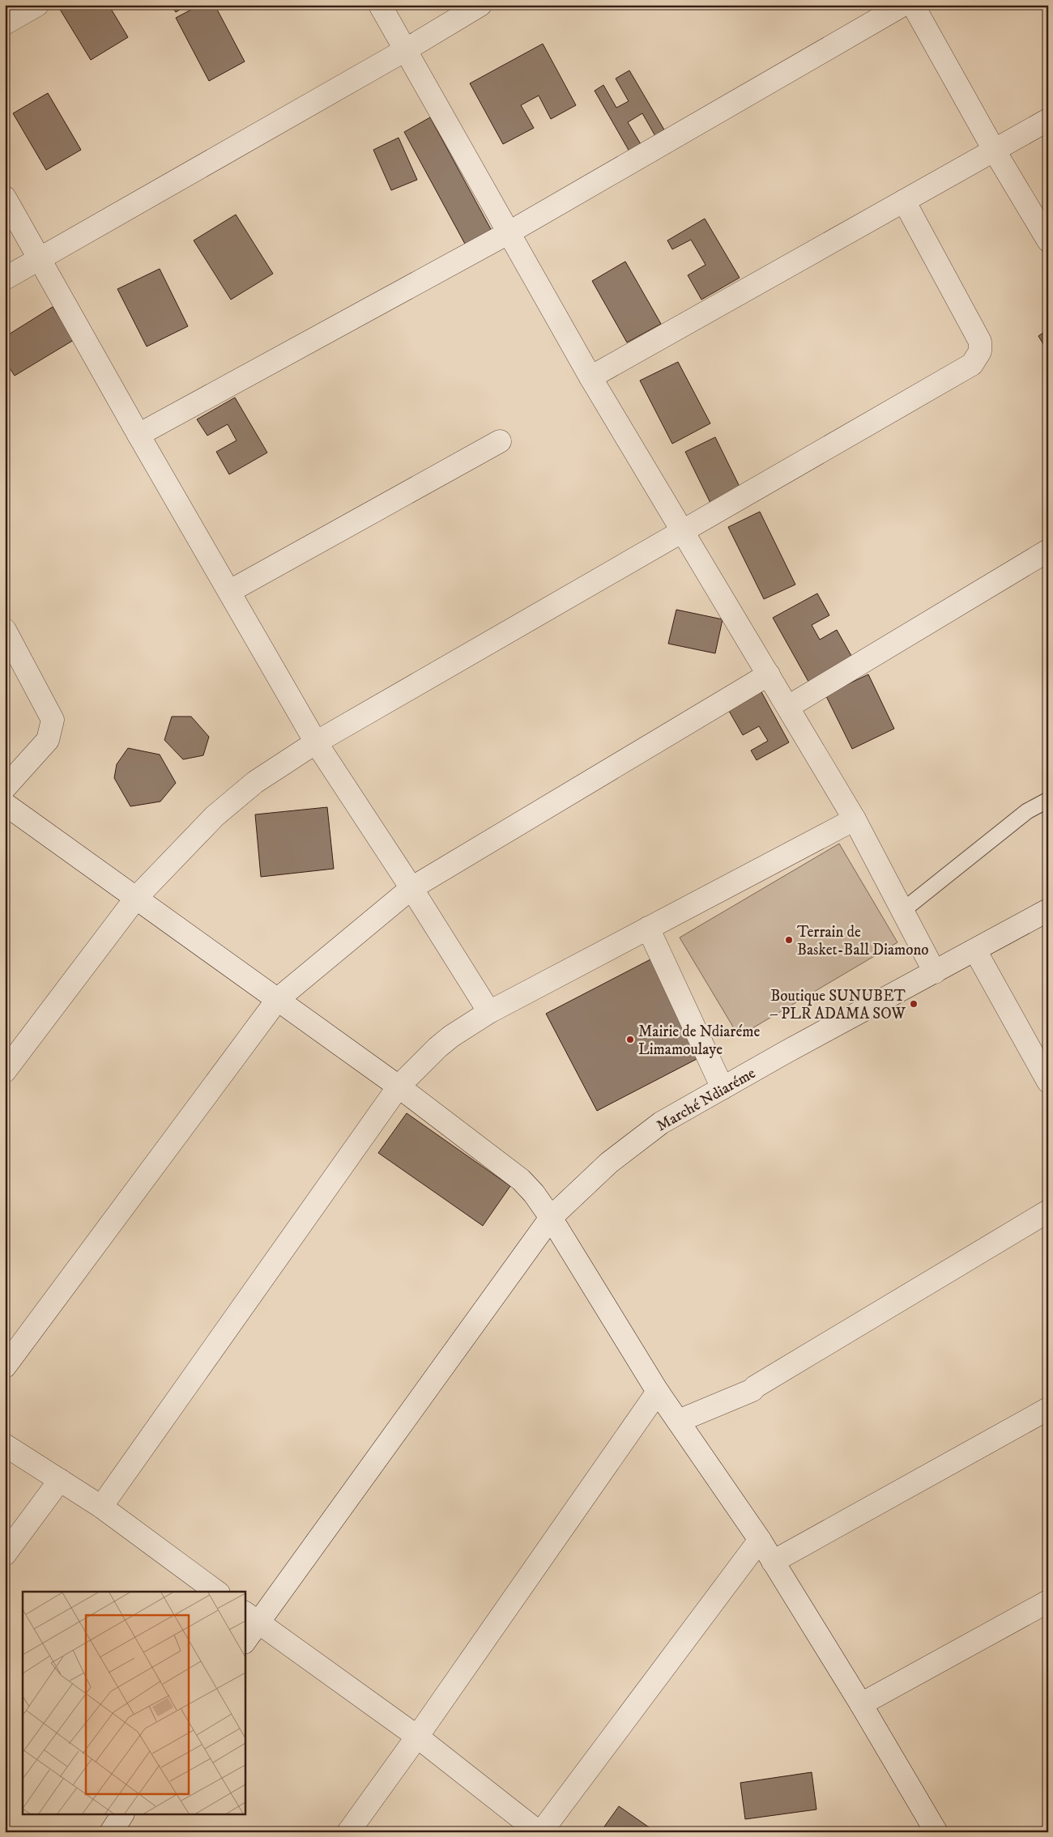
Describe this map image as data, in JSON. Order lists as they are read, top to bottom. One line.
{"streets":{"street":["Marché Ndiaréme"]},"places":["Terrain de Basket-Ball Diamono","Boutique SUNUBET – PLR ADAMA SOW","Mairie de Ndiaréme Limamoulaye"]}
